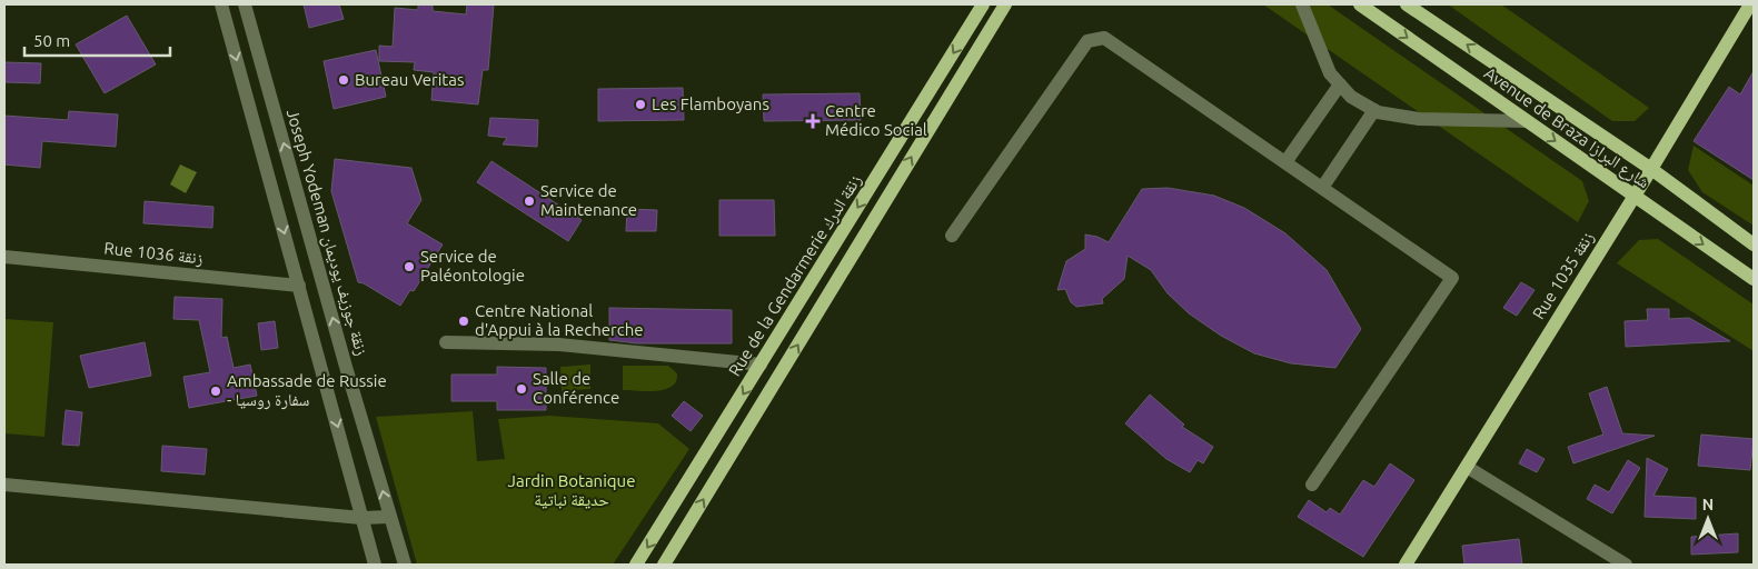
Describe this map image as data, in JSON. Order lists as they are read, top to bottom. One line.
{"streets":{"main road":["Avenue de Braza شارع البرازا","Rue de la Gendarmerie زنقة الدرك","Rue 1035 زنقة"],"street":["Joseph Yodeman زنقة جوزيف يوديمان","Rue 1036 زنقة"]},"crossings":[["Avenue de Braza شارع البرازا","Rue 1035 زنقة"]],"parks":["Jardin Botanique حديقة نباتية"],"places":{"other":["Bureau Veritas","Les Flamboyans","Service de Maintenance","Service de Paléontologie","Centre National d'Appui à la Recherche","Salle de Conférence","Ambassade de Russie - سفارة روسيا"],"health":["Centre Médico Social"]},"scale_bar":"50 m","north":"top"}
